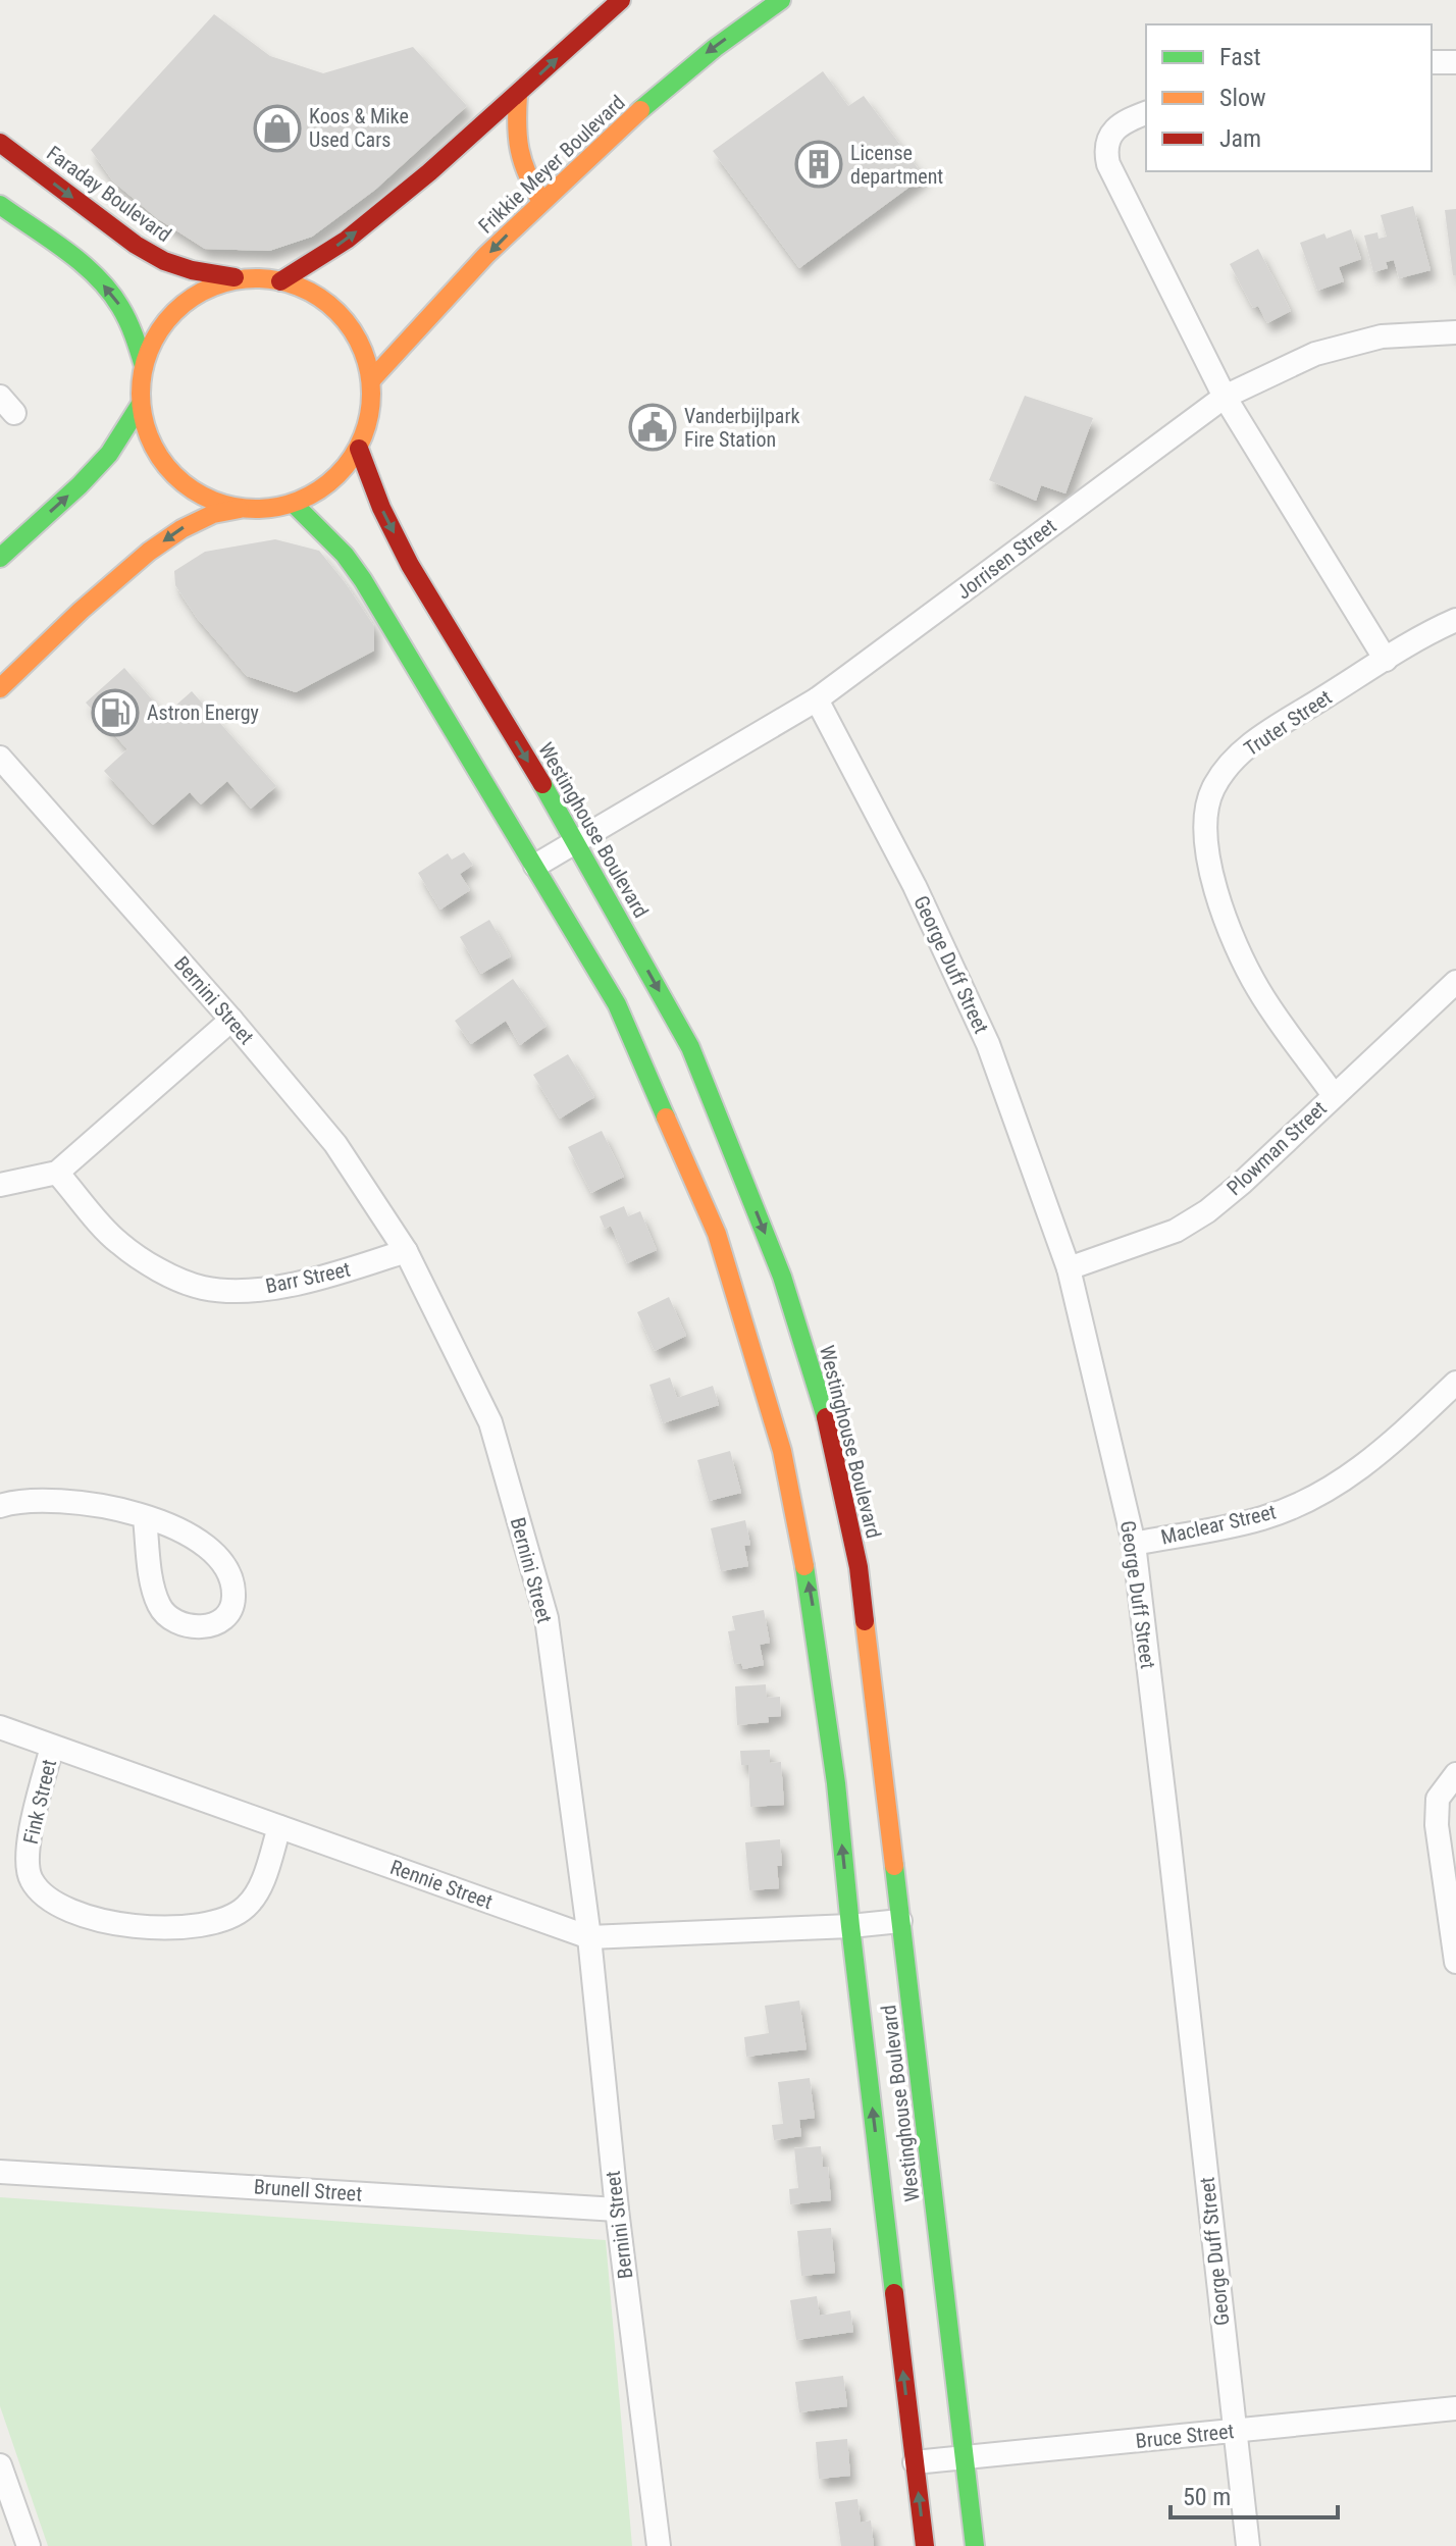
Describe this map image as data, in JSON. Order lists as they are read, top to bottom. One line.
{"streets":{"street":["Frikkie Meyer Boulevard","Faraday Boulevard","Jorrisen Street","Truter Street","Westinghouse Boulevard","George Duff Street","Bernini Street","Plowman Street","Barr Street","Maclear Street","Fink Street","Rennie Street","Brunell Street","Bruce Street"]},"crossings":[["Frikkie Meyer Boulevard","Faraday Boulevard"],["Frikkie Meyer Boulevard","Westinghouse Boulevard"],["Faraday Boulevard","Westinghouse Boulevard"],["Jorrisen Street","Westinghouse Boulevard"],["Jorrisen Street","George Duff Street"],["Truter Street","Plowman Street"],["Westinghouse Boulevard","Rennie Street"],["Westinghouse Boulevard","Bruce Street"],["George Duff Street","Plowman Street"],["George Duff Street","Maclear Street"],["George Duff Street","Bruce Street"],["Bernini Street","Barr Street"],["Bernini Street","Rennie Street"],["Bernini Street","Brunell Street"],["Fink Street","Rennie Street"]],"places":{"shop":["Koos & Mike Used Cars"],"building":["License department"],"public building":["Vanderbijlpark Fire Station"],"fuel station":["Astron Energy"]},"legend":["Fast","Slow","Jam"],"scale_bar":"50 m"}
